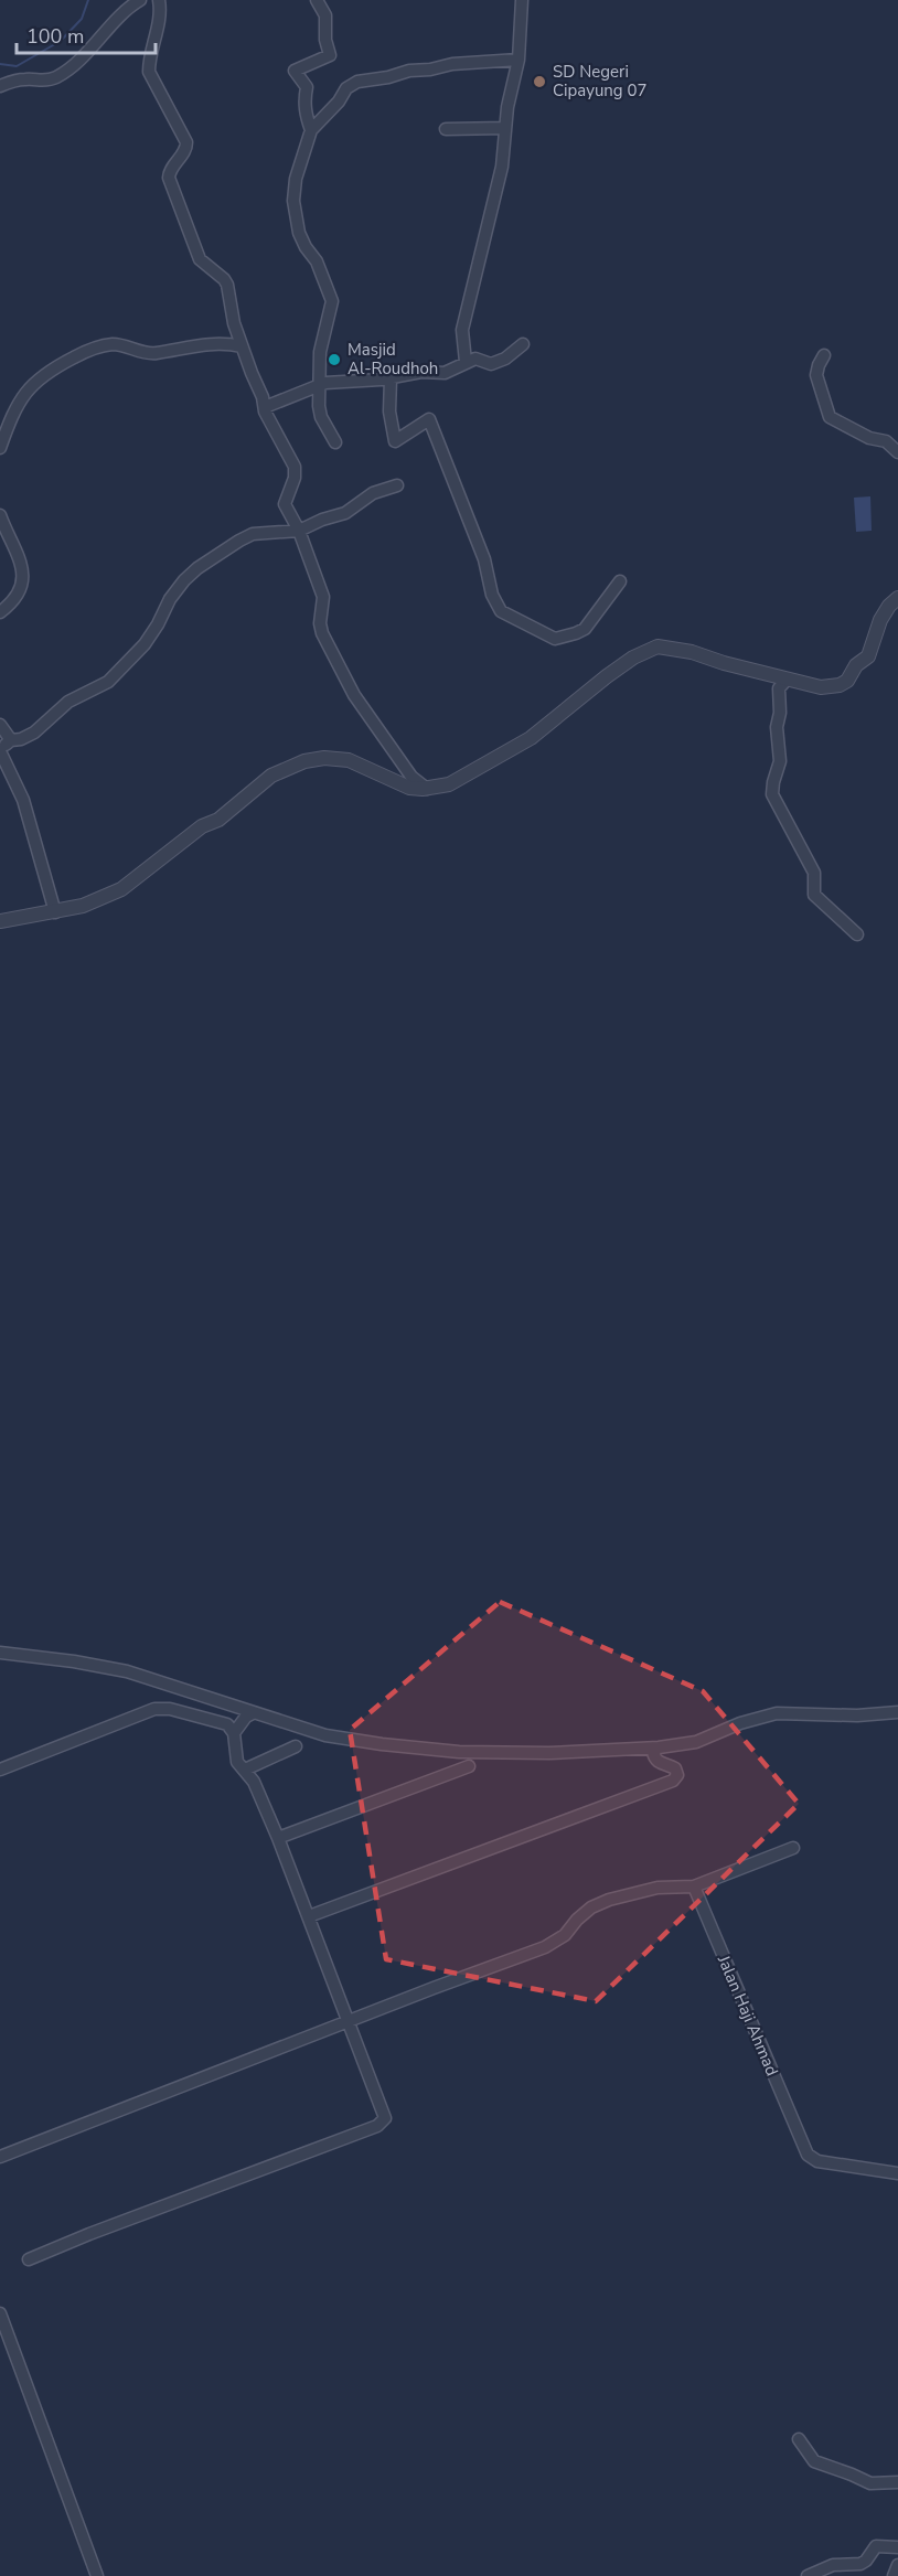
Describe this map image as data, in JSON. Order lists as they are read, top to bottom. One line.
{"streets":{"street":["Jalan Haji Ahmad"]},"places":["SD Negeri Cipayung 07","Masjid Al-Roudhoh"],"scale_bar":"100 m"}
